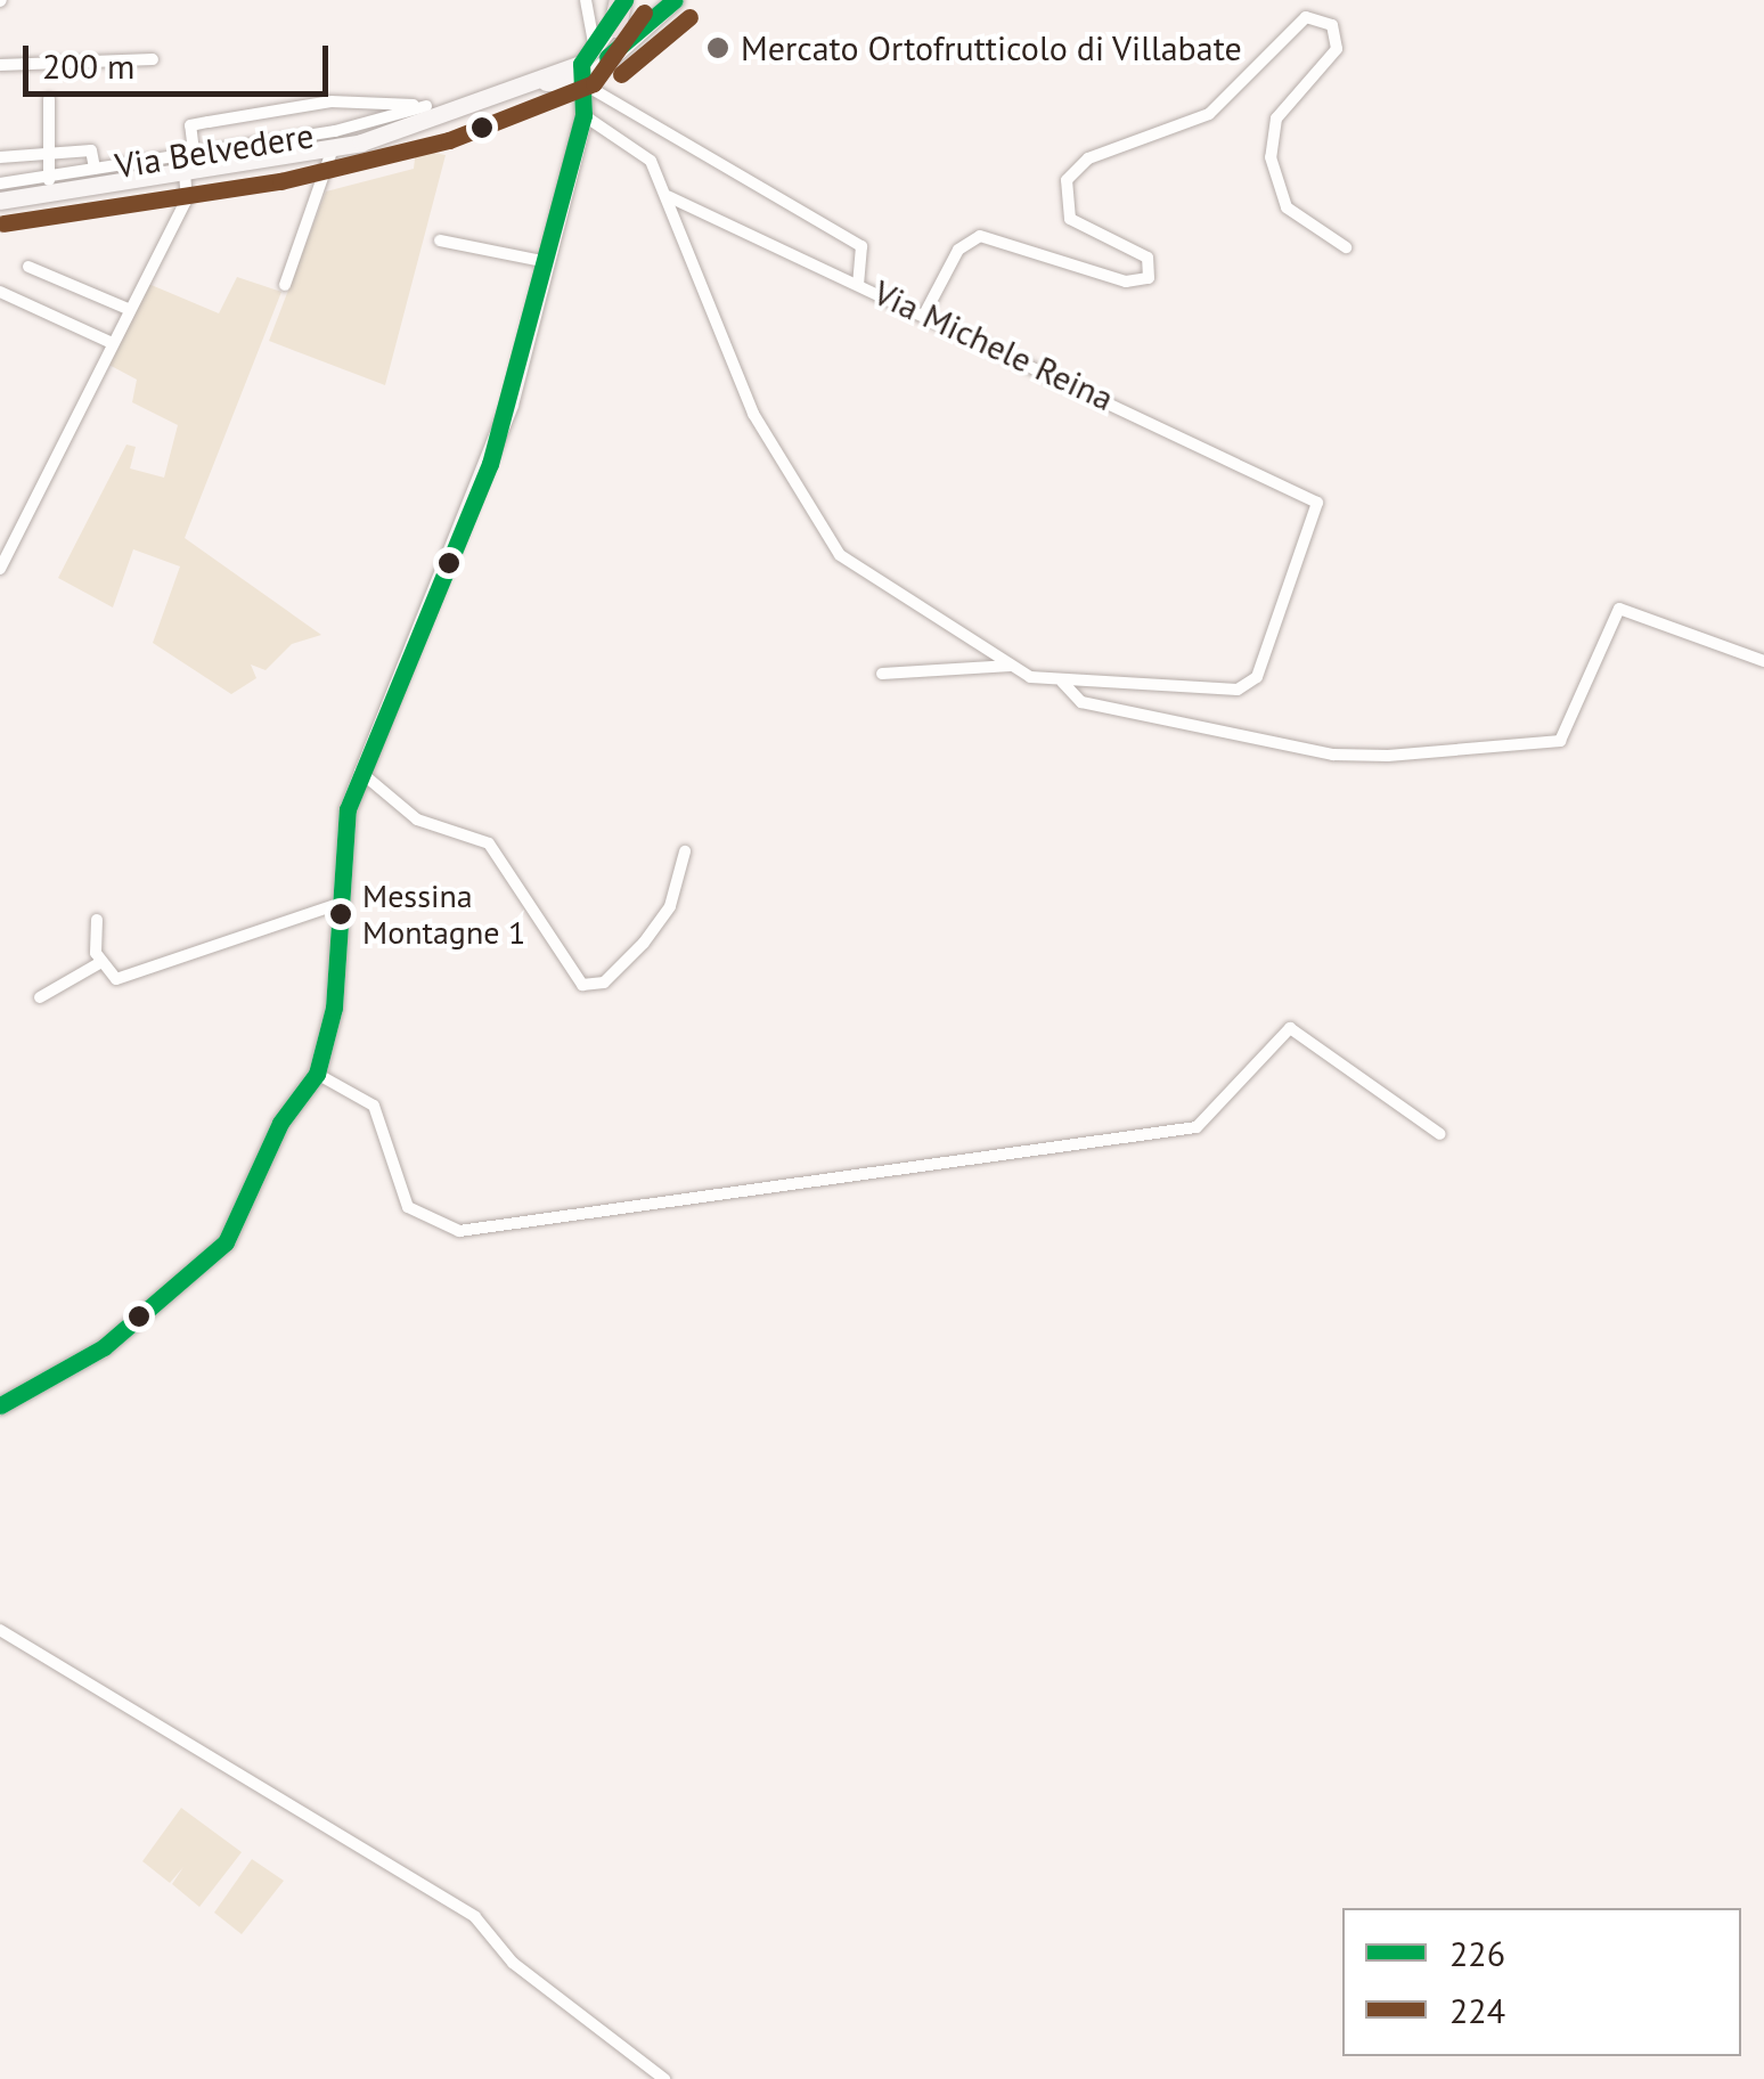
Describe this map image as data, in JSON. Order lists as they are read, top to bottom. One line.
{"streets":{"street":["Via Belvedere","Via Michele Reina"]},"places":["Mercato Ortofrutticolo di Villabate","Messina Montagne 1"],"lines":["transit line 226","transit line 224"],"legend":["226","224"],"scale_bar":"200 m"}
